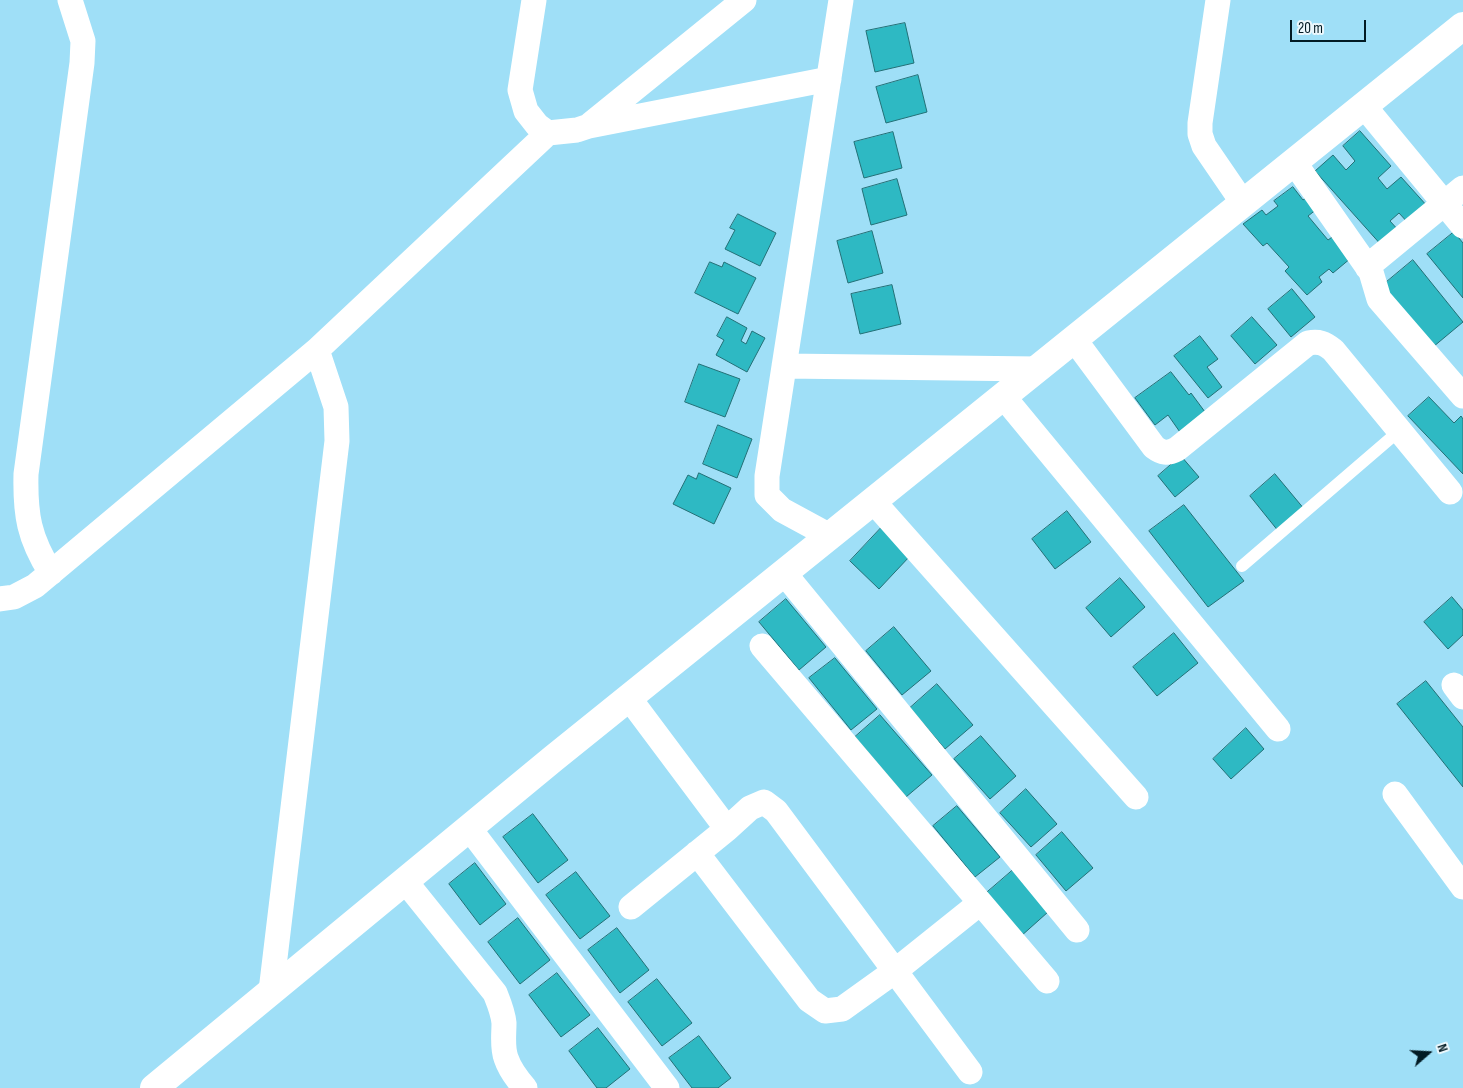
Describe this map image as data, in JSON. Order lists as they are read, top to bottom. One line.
{"scale_bar":"20 m","north":"right"}
